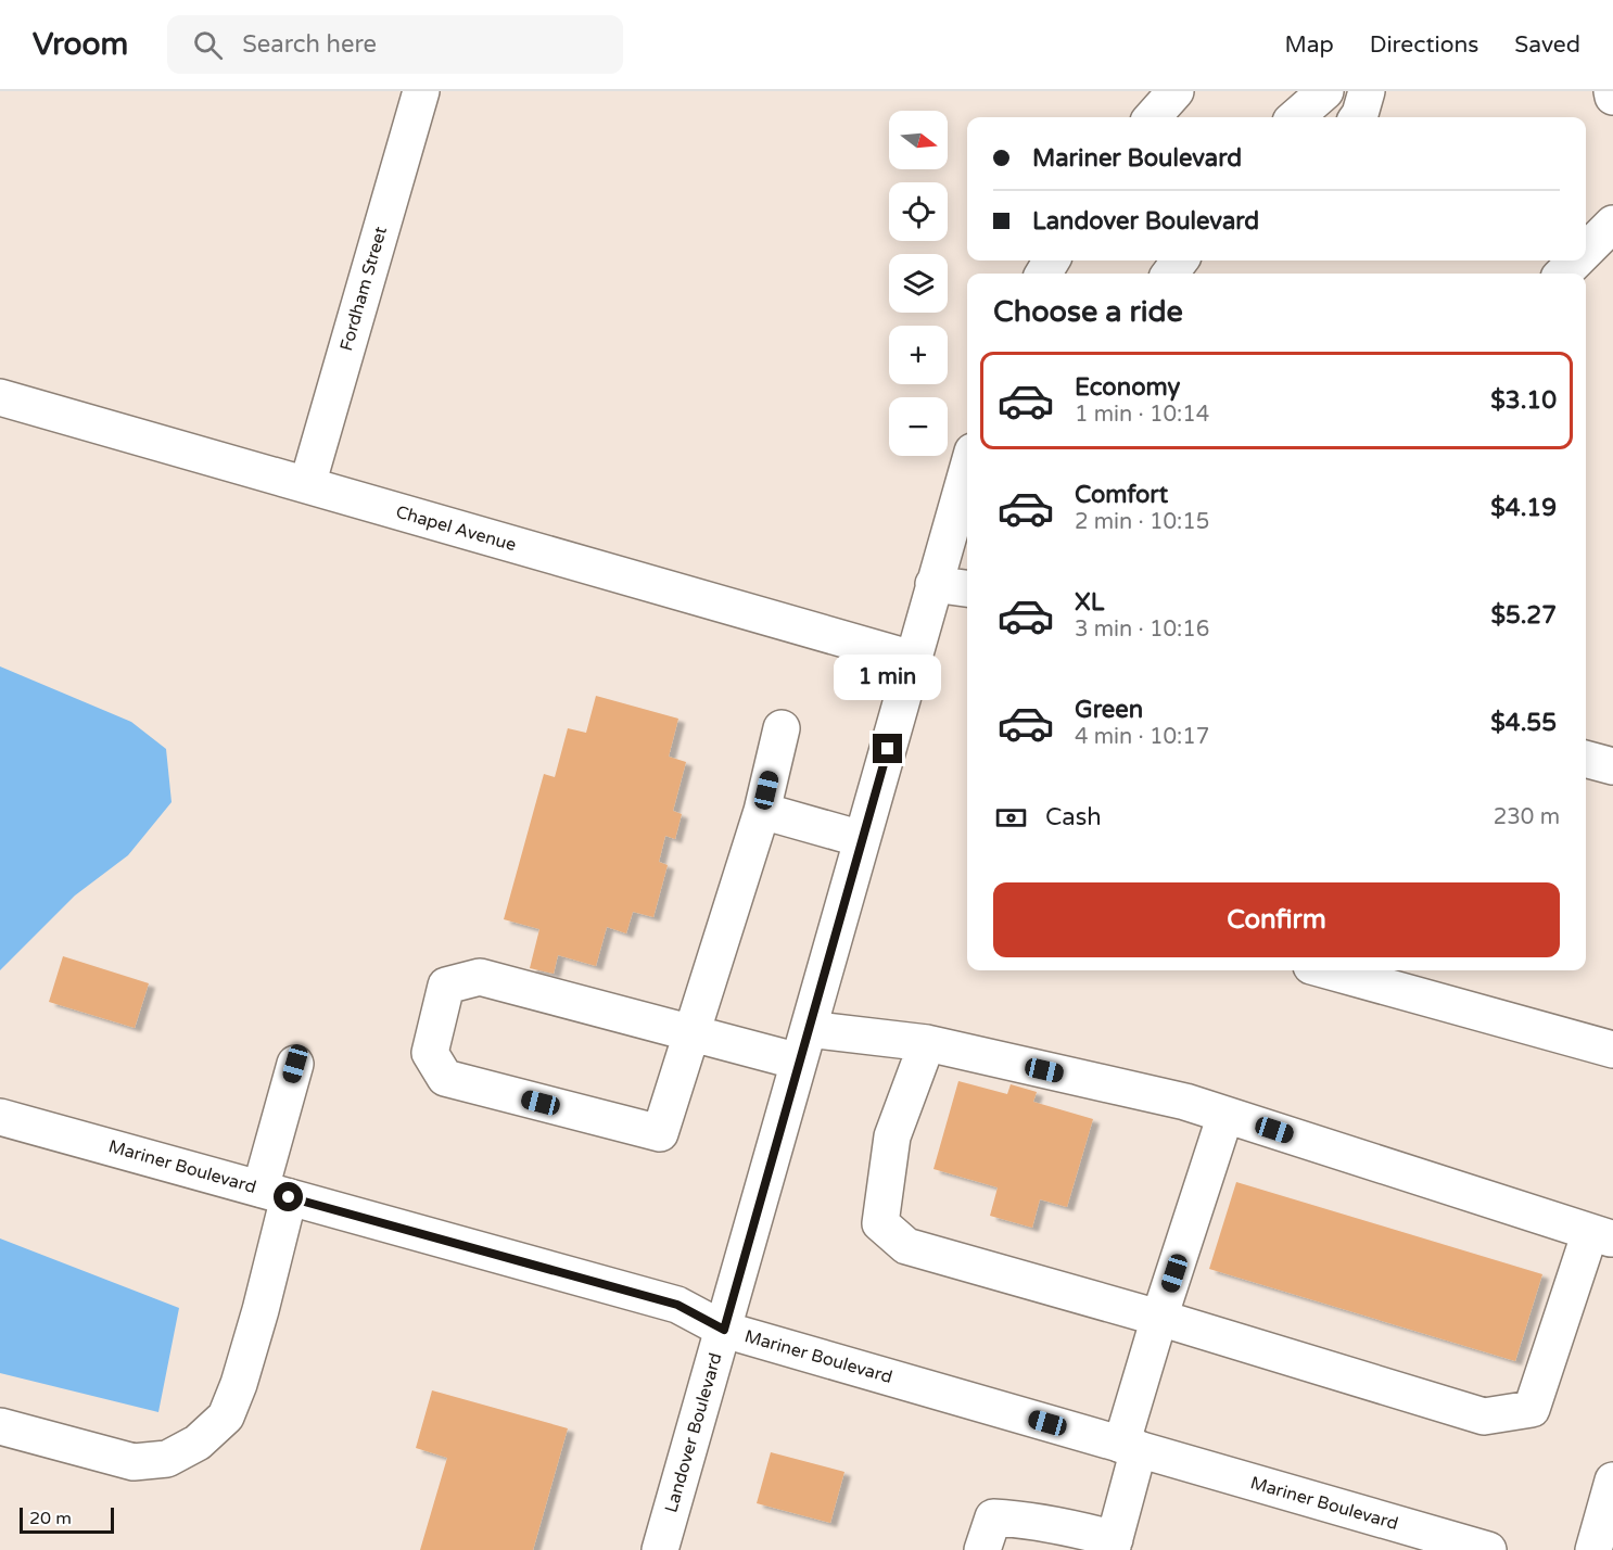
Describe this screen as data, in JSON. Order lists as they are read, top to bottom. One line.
{"streets":{"street":["Fordham Street","Chapel Avenue","Mariner Boulevard","Landover Boulevard"]},"crossings":[["Fordham Street","Chapel Avenue"],["Chapel Avenue","Landover Boulevard"],["Mariner Boulevard","Landover Boulevard"]],"scale_bar":"20 m","north":"right","page":{"header":"Vroom","search":"Search here","nav":["Map","Directions","Saved"],"map_buttons":["+","−"],"banner":["Mariner Boulevard","Landover Boulevard"],"heading":"Choose a ride","list":[{"name":"Economy","note":"1 min · 10:14","value":"$3.10"},{"name":"Comfort","note":"2 min · 10:15","value":"$4.19"},{"name":"XL","note":"3 min · 10:16","value":"$5.27"},{"name":"Green","note":"4 min · 10:17","value":"$4.55"}],"bubble":"1 min","pay":["Cash","230 m"],"buttons":"Confirm","scale":"20 m"}}
